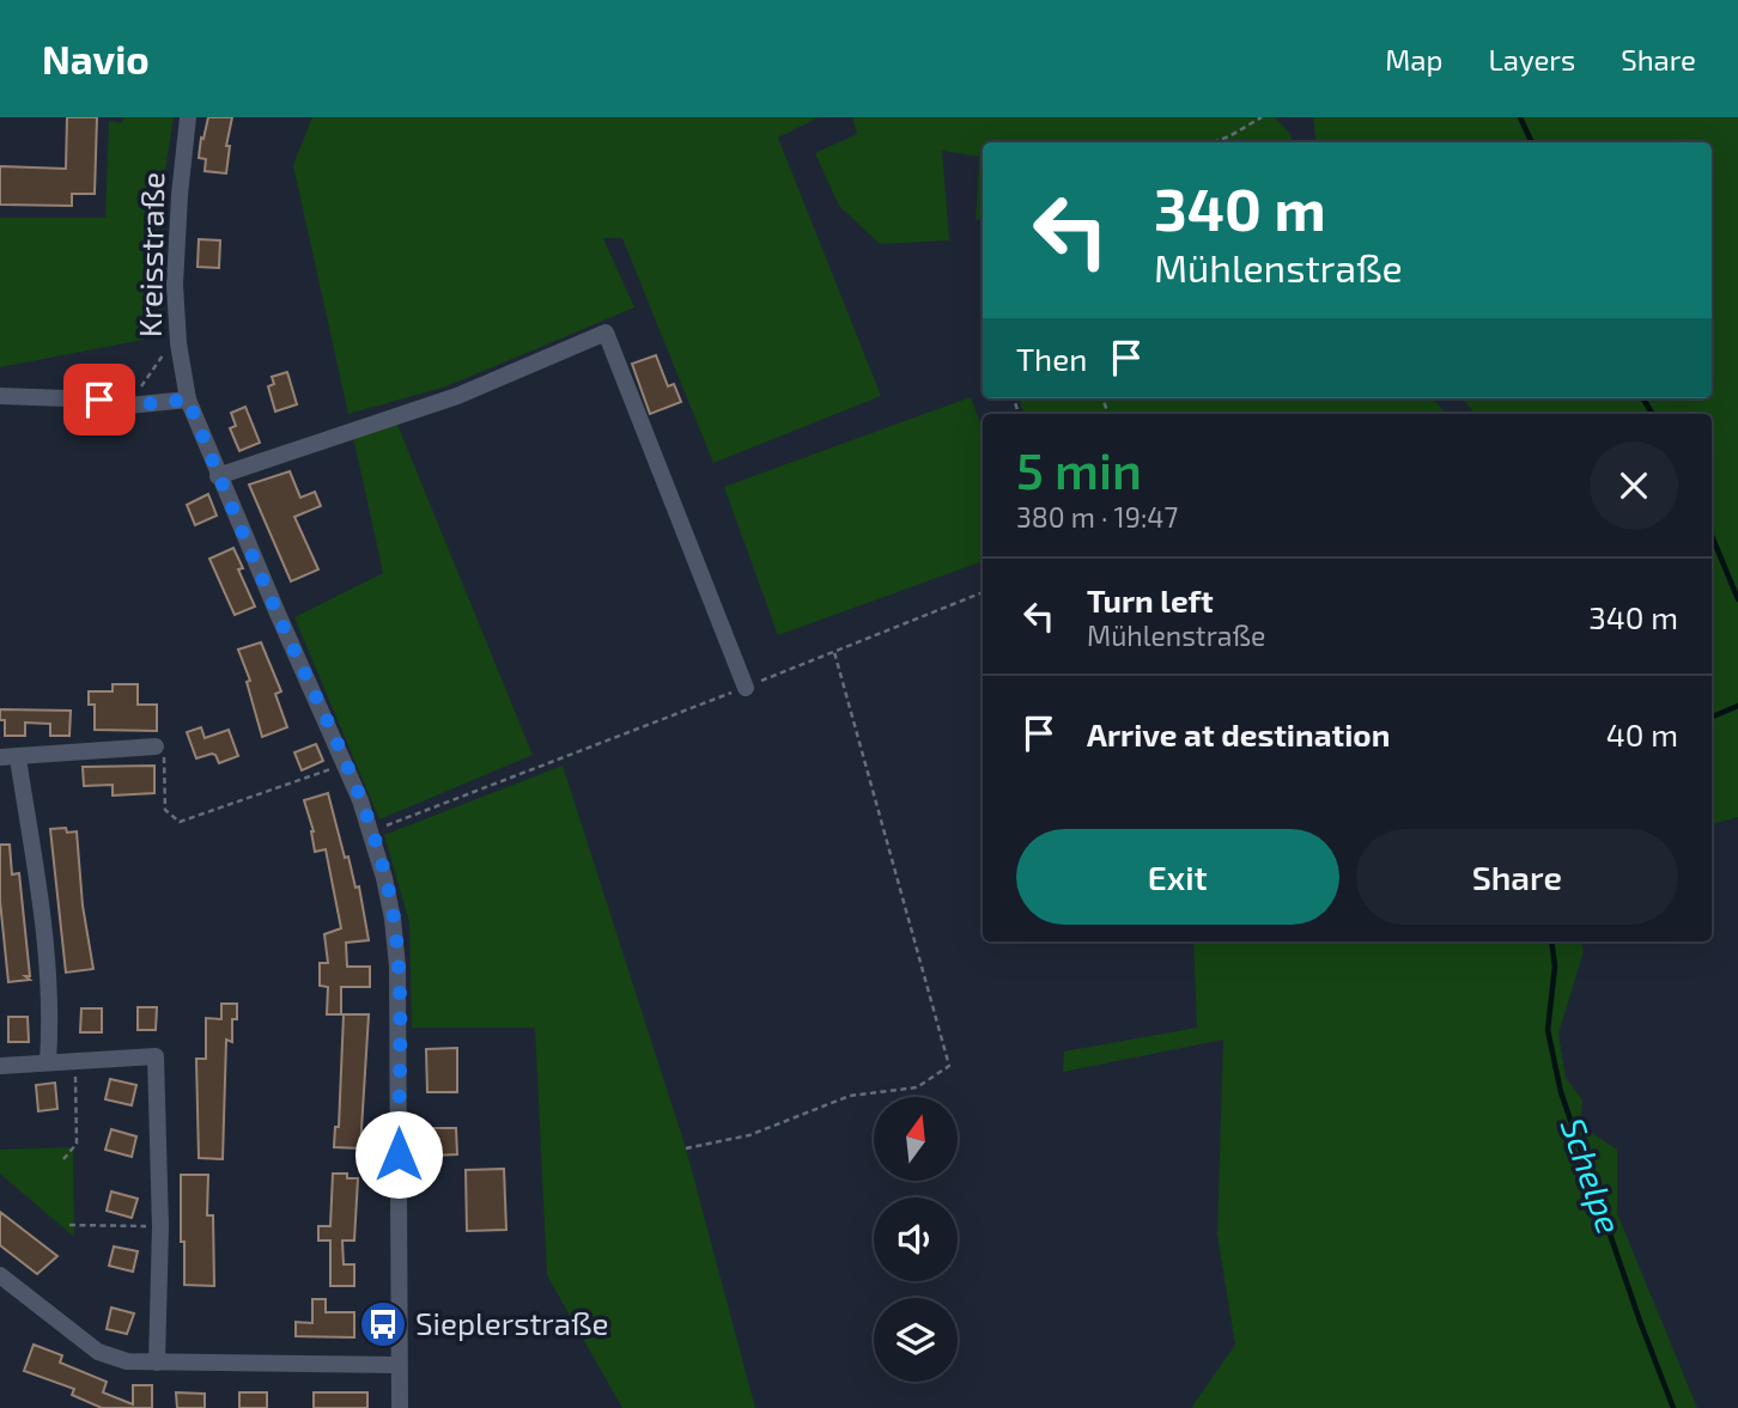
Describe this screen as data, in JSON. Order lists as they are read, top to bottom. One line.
{"streets":{"street":["Kreisstraße"]},"water":["Schelpe"],"places":{"bus stop":["Sieplerstraße"]},"north":"top","page":{"header":"Navio","nav":["Map","Layers","Share"],"turn":["340 m","Mühlenstraße"],"then":"Then","heading":["5 min","380 m · 19:47"],"list":[{"name":"Turn left","note":"Mühlenstraße","value":"340 m"},{"name":"Arrive at destination","value":"40 m"}],"buttons":["Exit","Share"]}}
